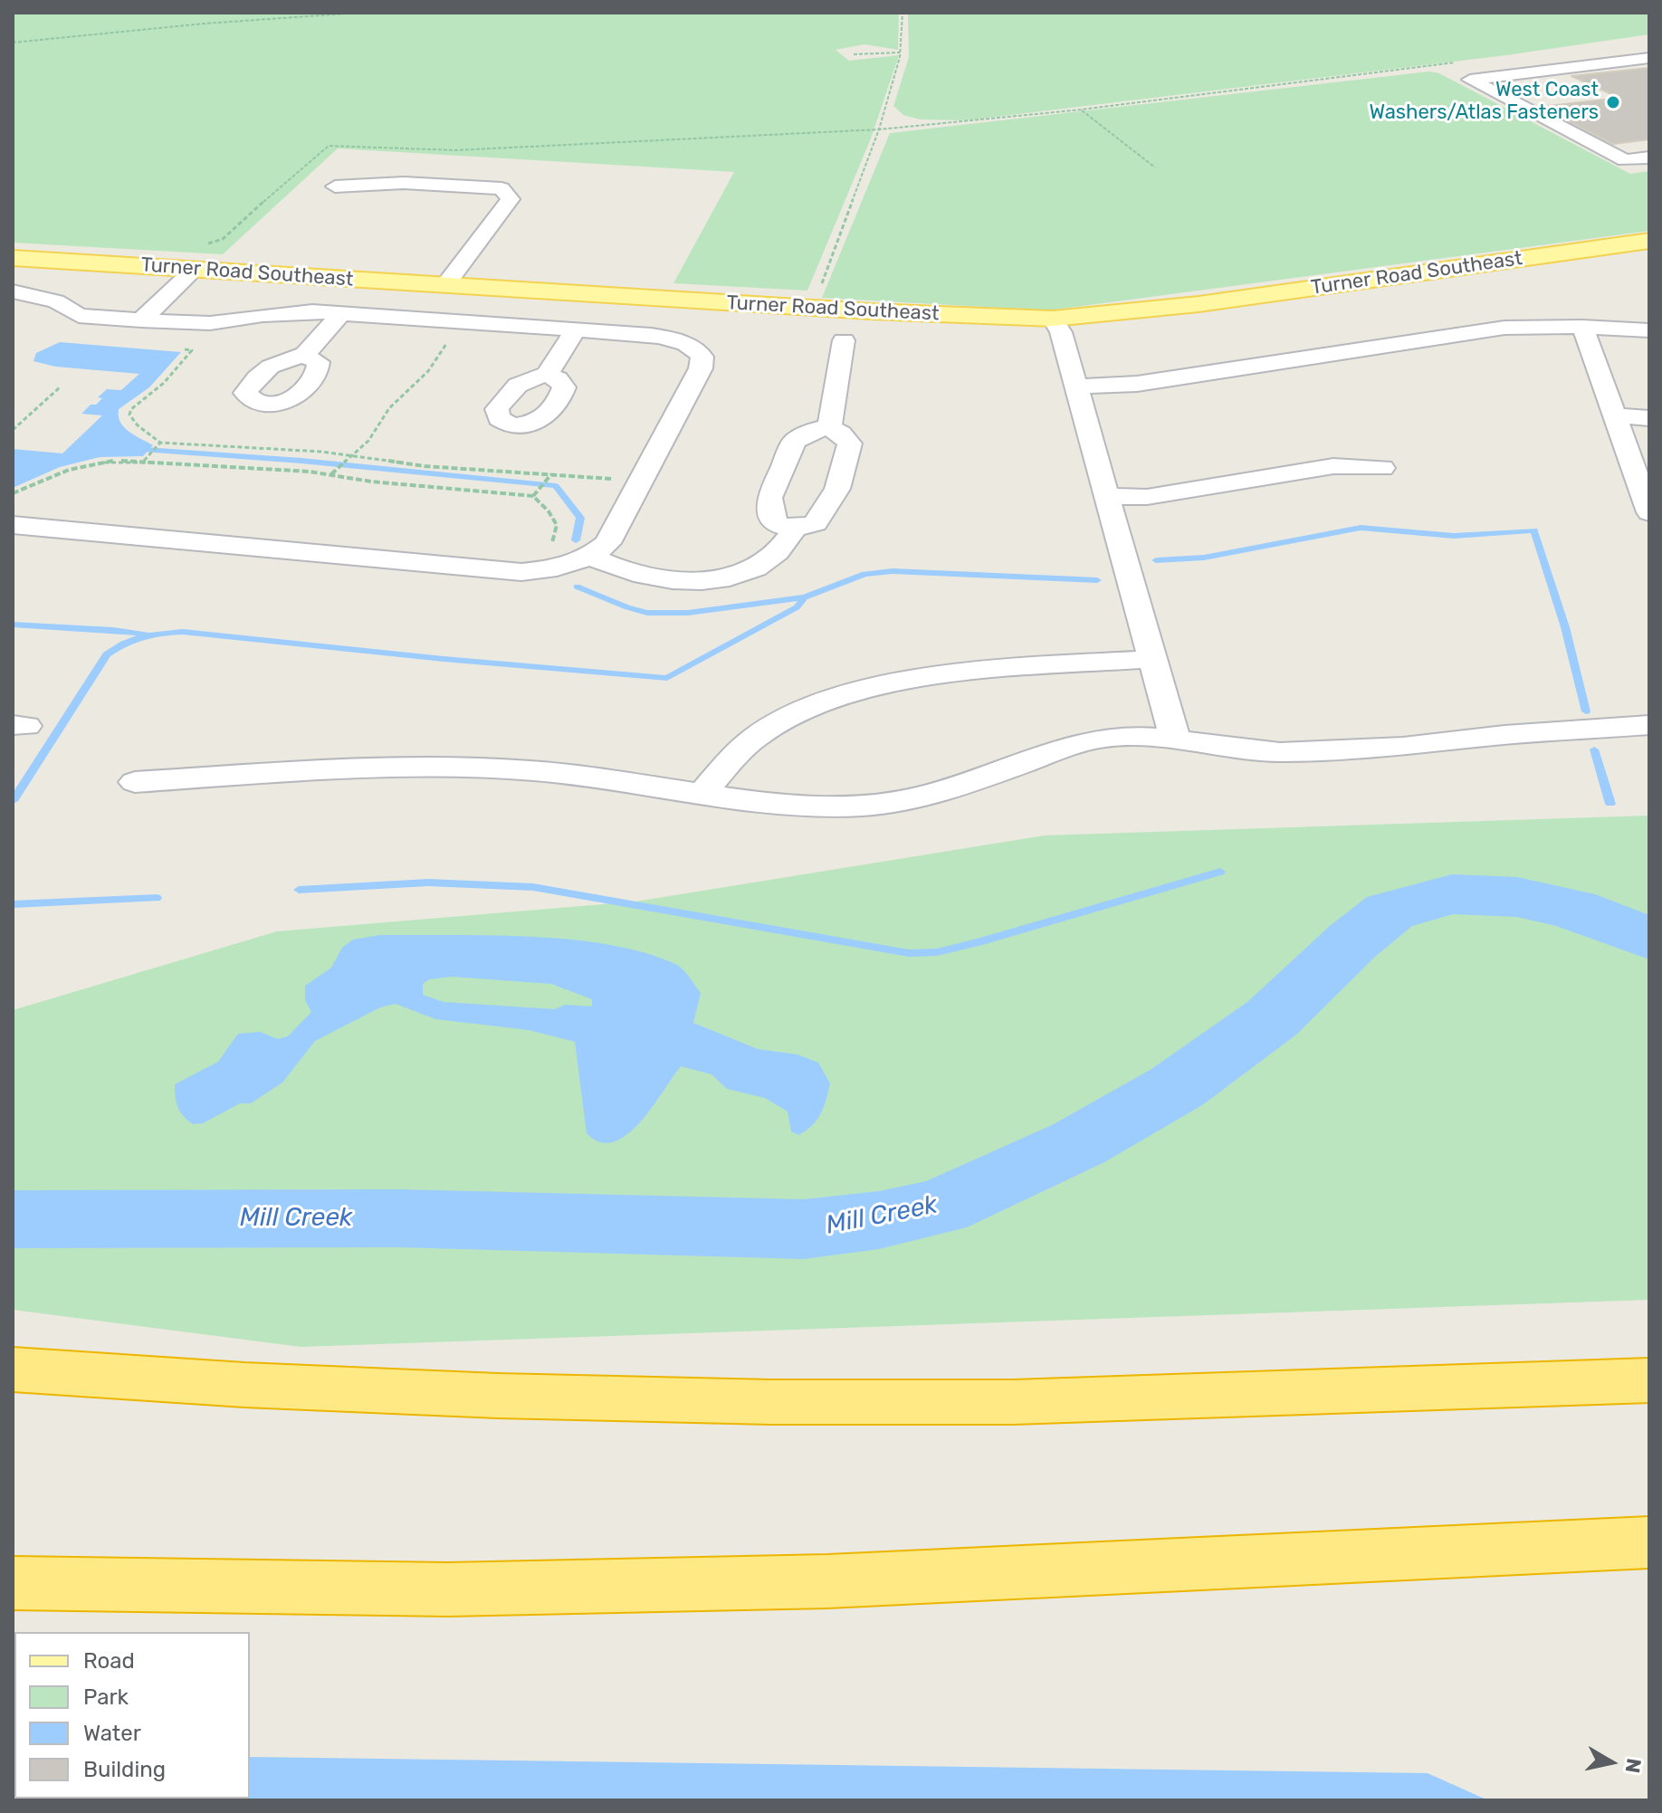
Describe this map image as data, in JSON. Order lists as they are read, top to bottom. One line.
{"streets":{"main road":["Turner Road Southeast"]},"water":["Mill Creek"],"places":["West Coast Washers/Atlas Fasteners"],"legend":["Road","Park","Water","Building"],"north":"right"}
